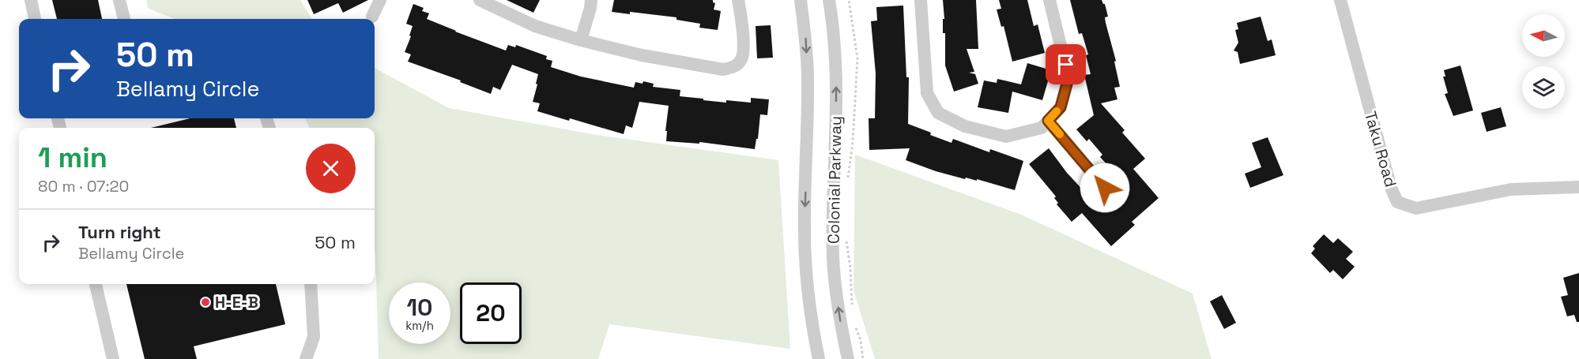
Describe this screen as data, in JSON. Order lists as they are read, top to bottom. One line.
{"streets":{"street":["Taku Road","Colonial Parkway"]},"places":["H-E-B"],"north":"left","page":{"turn":["50 m","Bellamy Circle"],"heading":["1 min","80 m · 07:20"],"list":[{"name":"Turn right","note":"Bellamy Circle","value":"50 m"}],"speed":"10 km/h","limit":"20"}}
